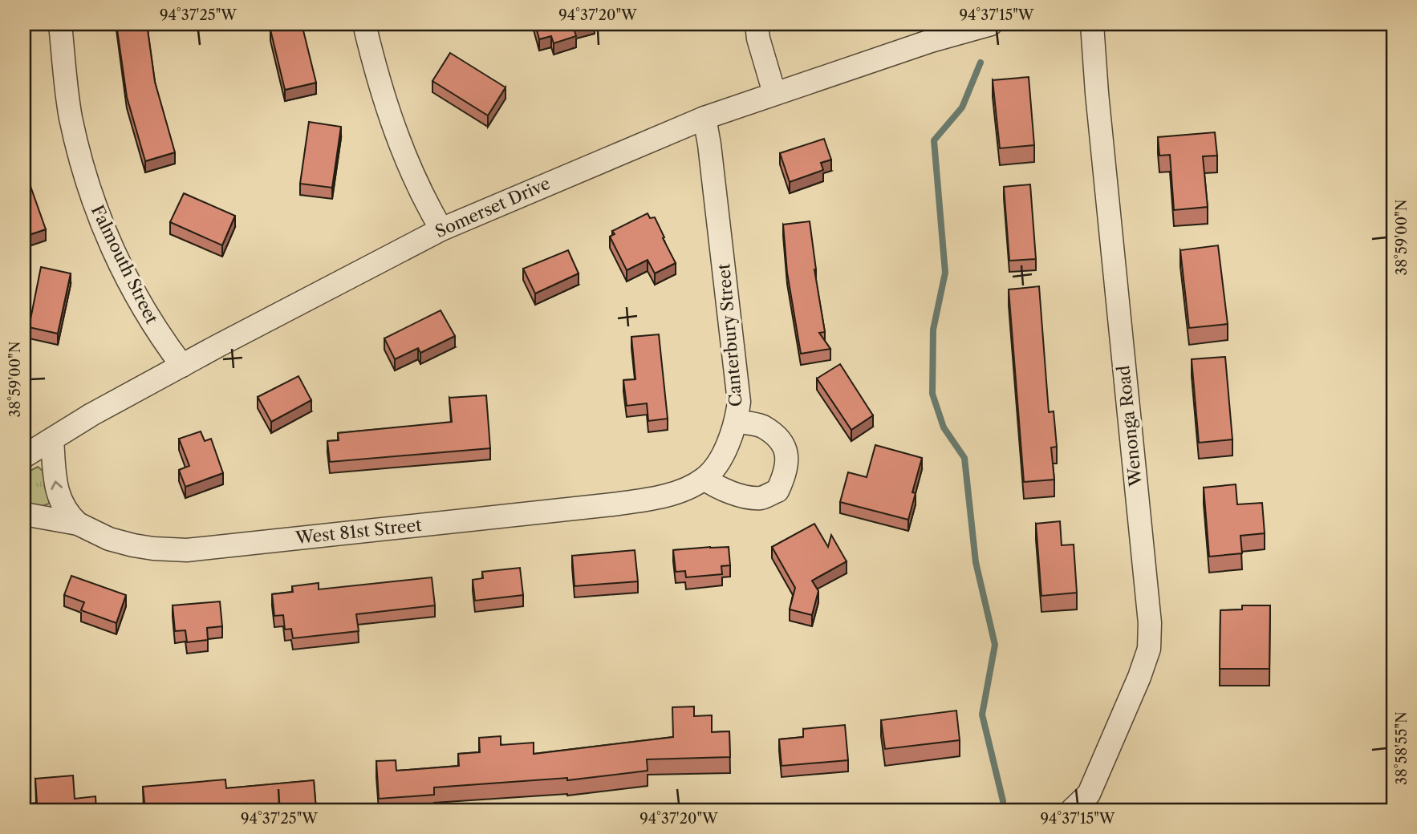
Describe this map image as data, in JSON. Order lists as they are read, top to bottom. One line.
{"streets":{"street":["Somerset Drive","Falmouth Street","Canterbury Street","Wenonga Road","West 81st Street"]},"crossings":[["Somerset Drive","Falmouth Street"],["Somerset Drive","Canterbury Street"],["Somerset Drive","West 81st Street"],["Canterbury Street","West 81st Street"]],"coordinates":["94°37'25\"W","94°37'20\"W","94°37'15\"W","38°59'00\"N","38°58'55\"N"]}
